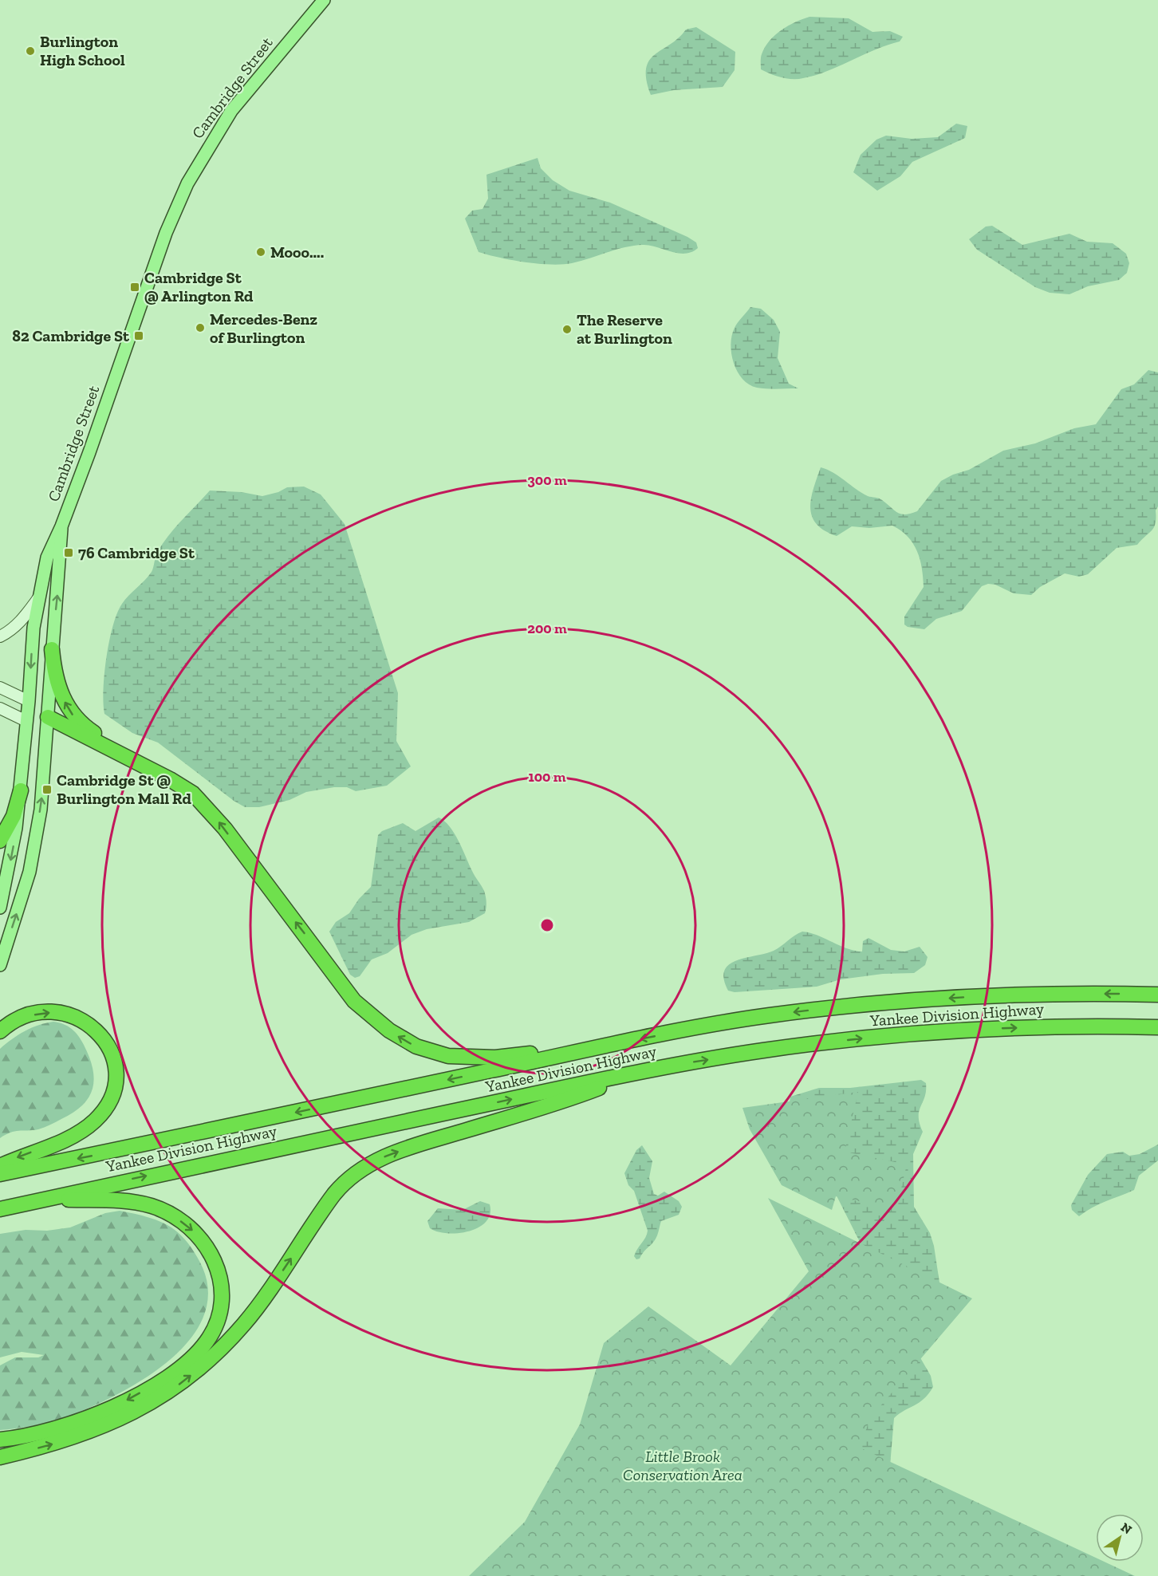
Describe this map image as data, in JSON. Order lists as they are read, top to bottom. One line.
{"streets":{"highway":["Yankee Division Highway"],"main road":["Cambridge Street"]},"parks":["Little Brook Conservation Area"],"places":{"other":["Burlington High School","Mooo....","Mercedes-Benz of Burlington","The Reserve at Burlington"],"transit":["Cambridge St @ Arlington Rd","82 Cambridge St","76 Cambridge St","Cambridge St @ Burlington Mall Rd"]},"north":"top right","rings":["300 m","200 m","100 m"]}
